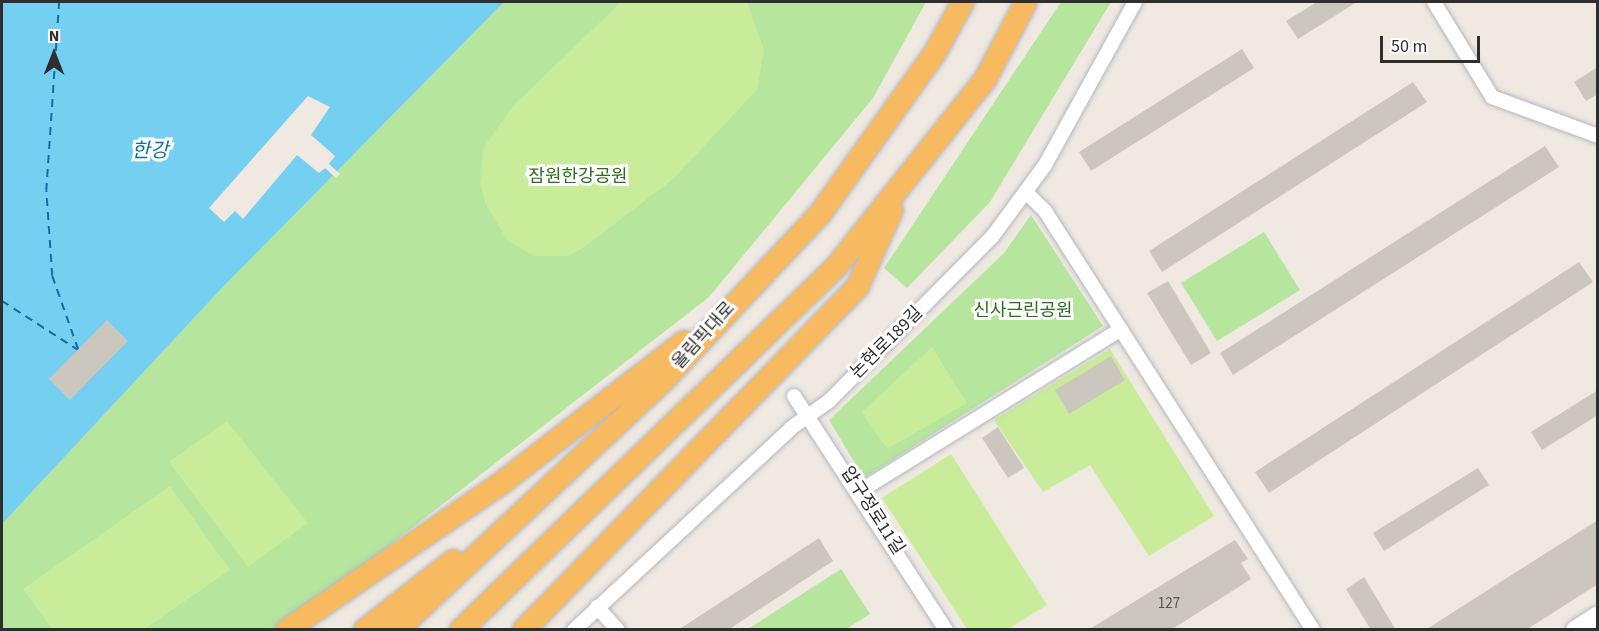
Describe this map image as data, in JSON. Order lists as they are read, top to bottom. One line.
{"streets":{"highway":["올림픽대로"],"street":["논현로189길","압구정로11길"]},"crossings":[["논현로189길","압구정로11길"]],"water":["한강"],"parks":["잠원한강공원","신사근린공원"],"house_numbers":["127"],"scale_bar":"50 m","north":"top"}
